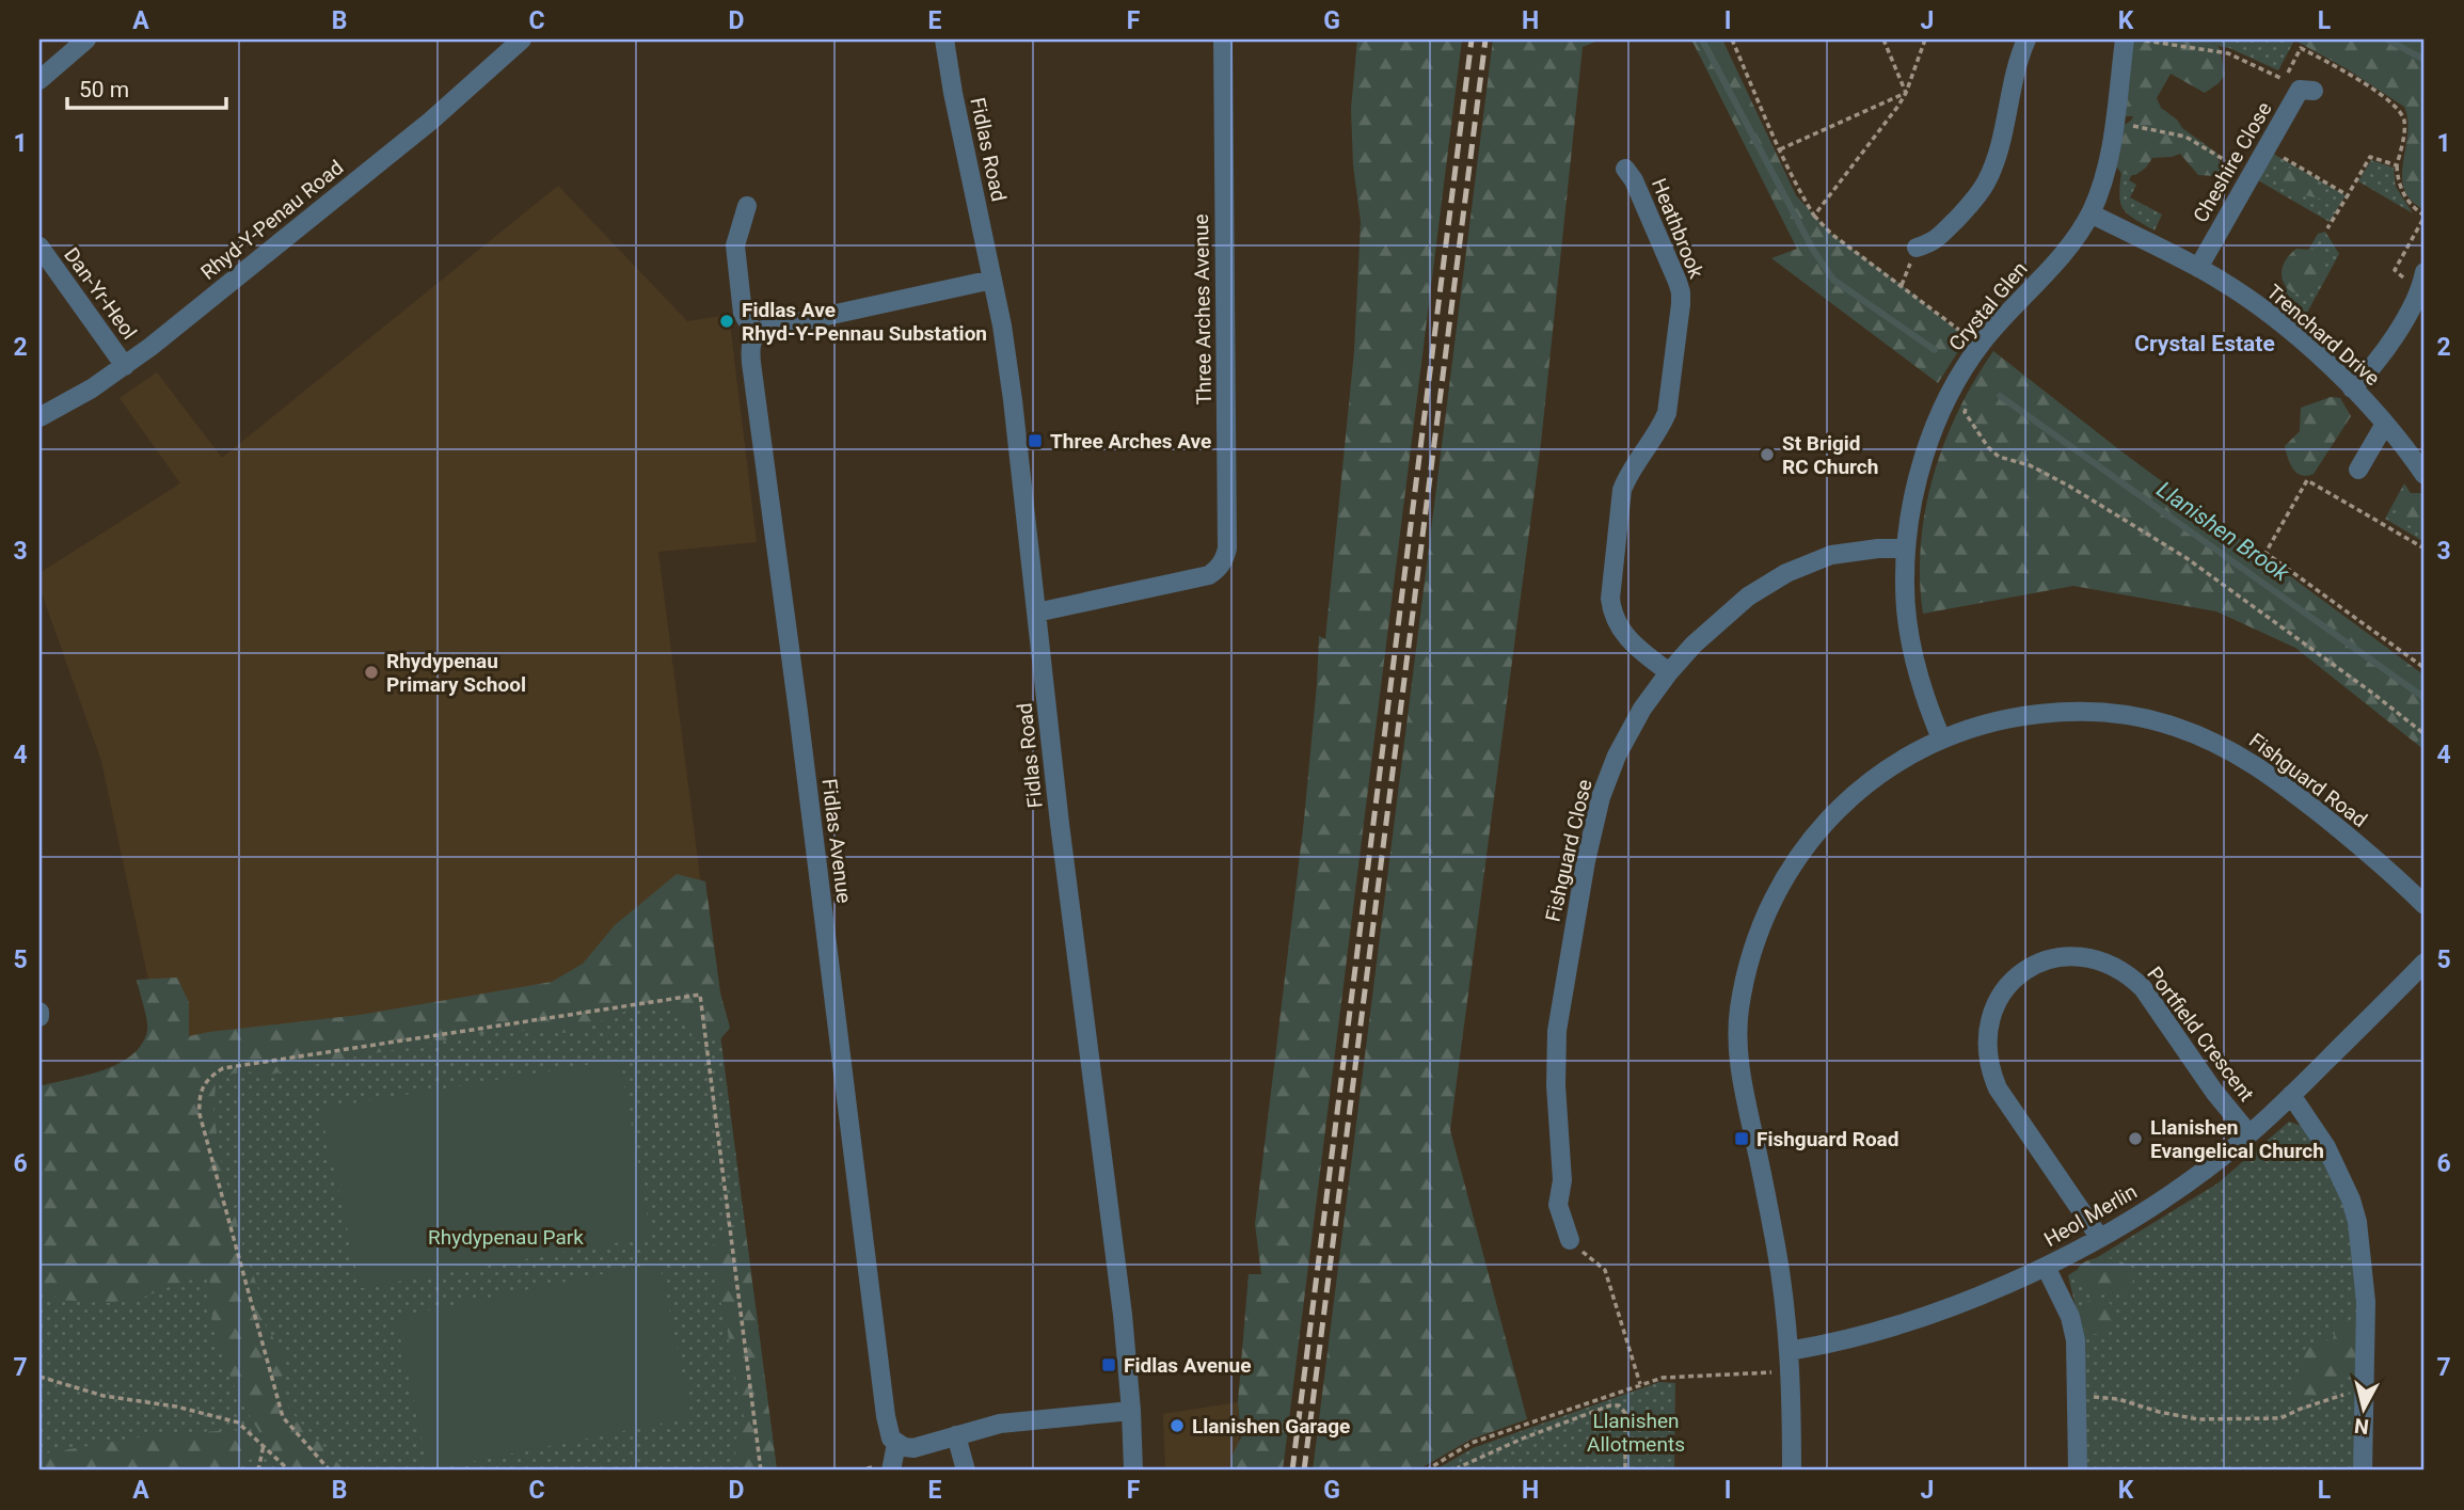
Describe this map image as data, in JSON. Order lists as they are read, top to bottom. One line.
{"streets":{"street":["Fidlas Road","Cheshire Close","Rhyd-Y-Penau Road","Heathbrook","Dan-Yr-Heol","Crystal Glen","Three Arches Avenue","Trenchard Drive","Fishguard Road","Fidlas Avenue","Fishguard Close","Portfield Crescent","Heol Merlin"]},"crossings":[["Fidlas Road","Three Arches Avenue"],["Cheshire Close","Trenchard Drive"],["Rhyd-Y-Penau Road","Dan-Yr-Heol"],["Heathbrook","Fishguard Close"],["Crystal Glen","Trenchard Drive"],["Crystal Glen","Fishguard Road"],["Crystal Glen","Fishguard Close"],["Fishguard Road","Heol Merlin"],["Portfield Crescent","Heol Merlin"]],"districts":["Crystal Estate"],"water":["Llanishen Brook"],"parks":["Rhydypenau Park","Llanishen Allotments"],"places":{"other":["Fidlas Ave Rhyd-Y-Pennau Substation","St Brigid RC Church","Rhydypenau Primary School","Llanishen Evangelical Church","Llanishen Garage"],"transit":["Three Arches Ave","Fishguard Road","Fidlas Avenue"]},"scale_bar":"50 m","north":"bottom","grid":{"columns":["A","B","C","D","E","F","G","H","I","J","K","L"],"rows":["1","2","3","4","5","6","7"]}}
